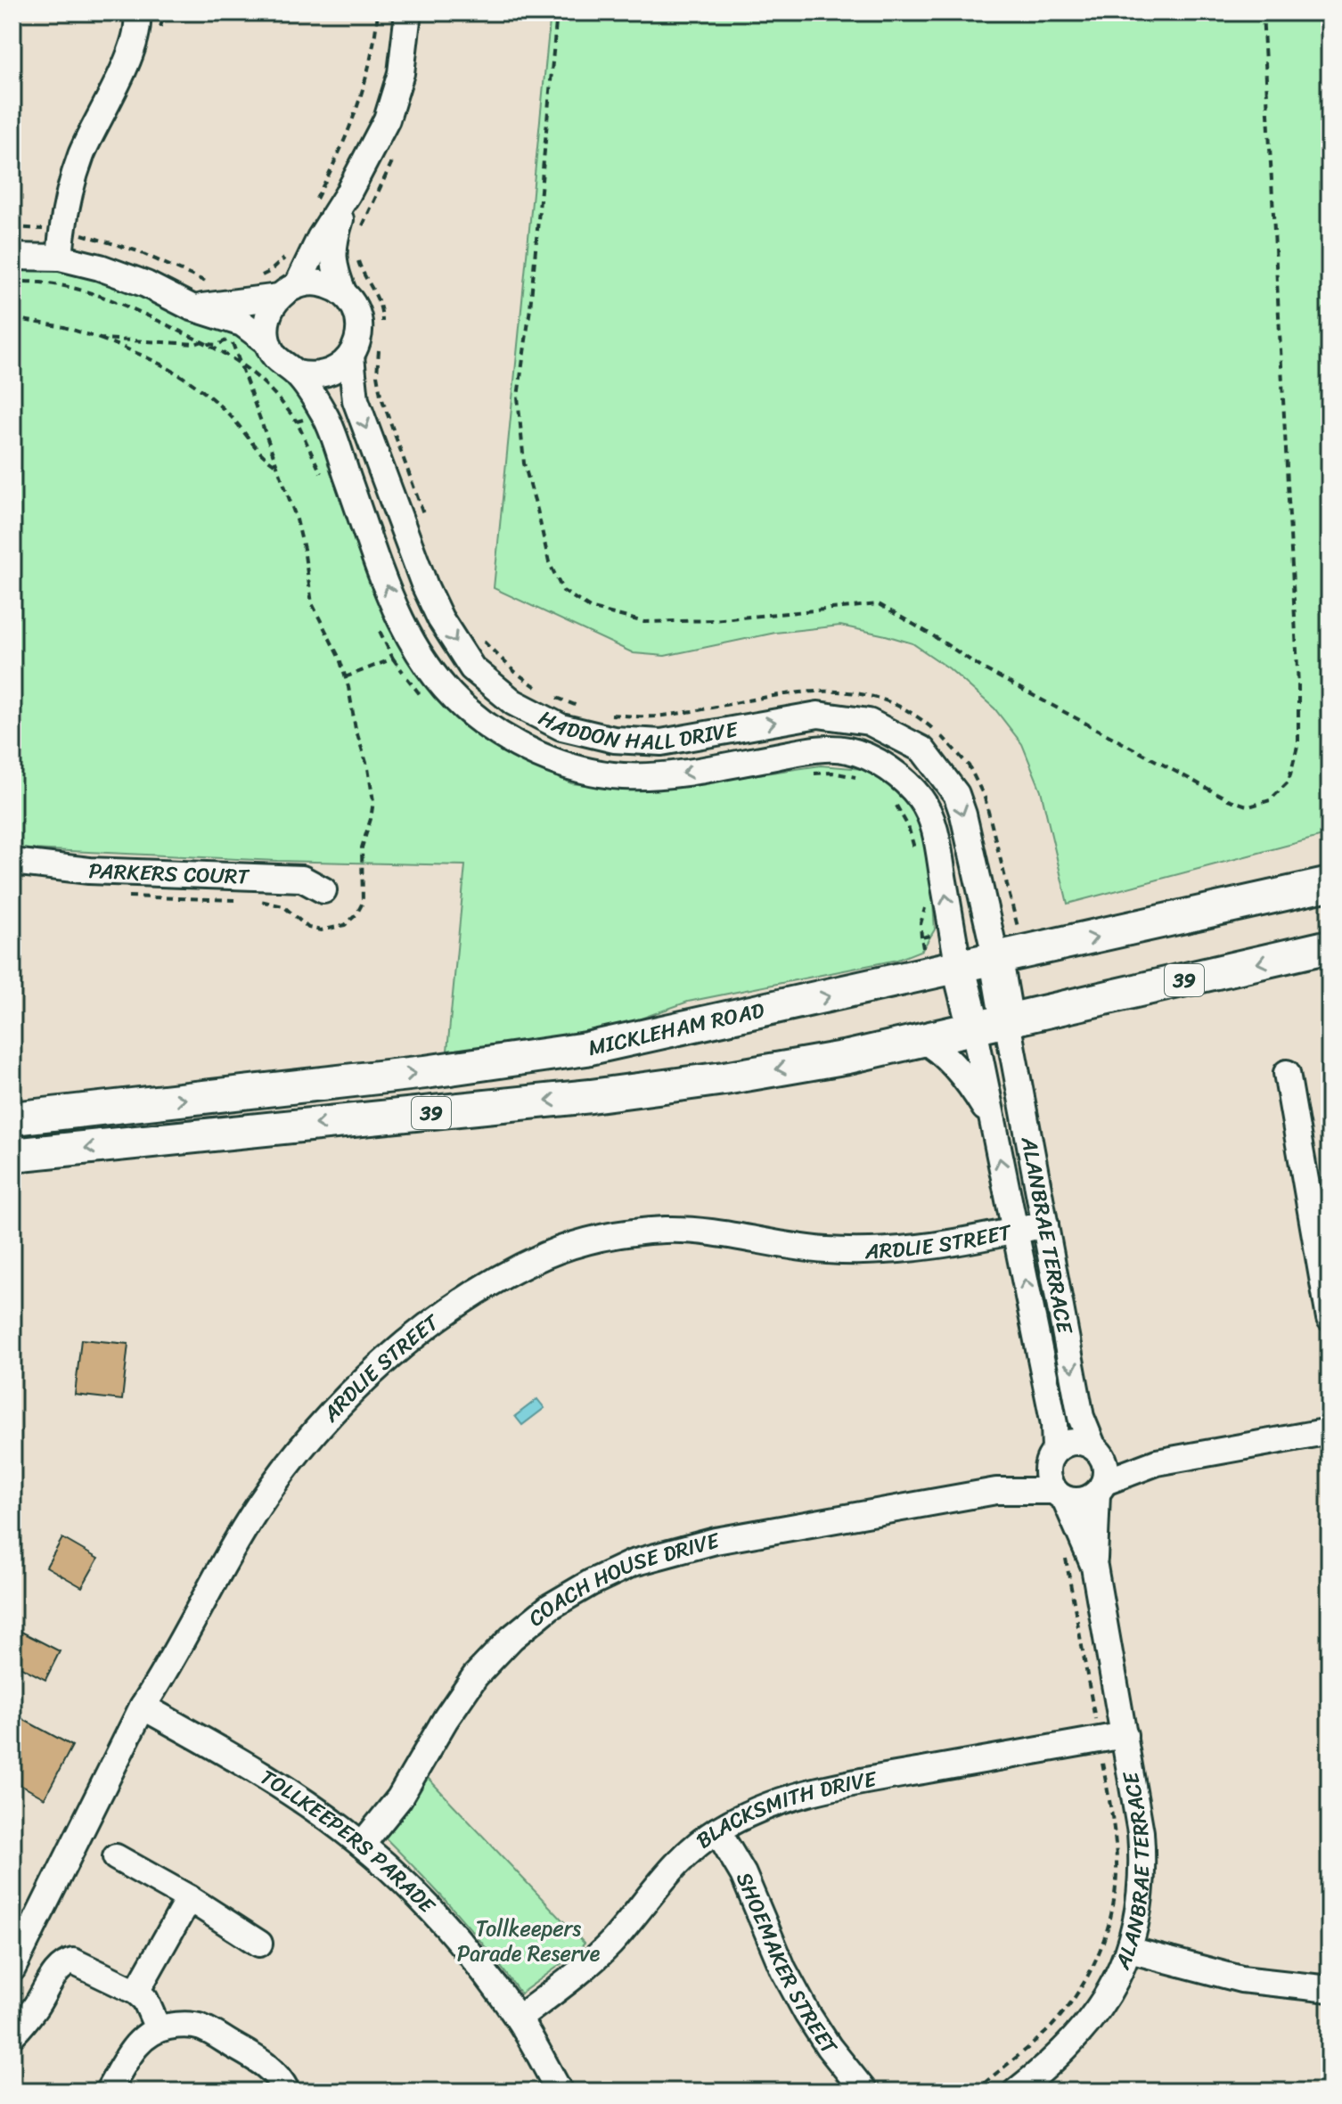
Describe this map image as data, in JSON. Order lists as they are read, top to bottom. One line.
{"streets":{"main road":["39","MICKLEHAM ROAD"],"street":["HADDON HALL DRIVE","PARKERS COURT","ALANBRAE TERRACE","ARDLIE STREET","COACH HOUSE DRIVE","BLACKSMITH DRIVE","TOLLKEEPERS PARADE","SHOEMAKER STREET"]},"crossings":[["HADDON HALL DRIVE","MICKLEHAM ROAD"],["39","ALANBRAE TERRACE"],["ALANBRAE TERRACE","ARDLIE STREET"],["ALANBRAE TERRACE","COACH HOUSE DRIVE"],["ALANBRAE TERRACE","BLACKSMITH DRIVE"],["ARDLIE STREET","TOLLKEEPERS PARADE"],["COACH HOUSE DRIVE","TOLLKEEPERS PARADE"],["BLACKSMITH DRIVE","TOLLKEEPERS PARADE"],["BLACKSMITH DRIVE","SHOEMAKER STREET"]],"parks":["Tollkeepers Parade Reserve"]}
